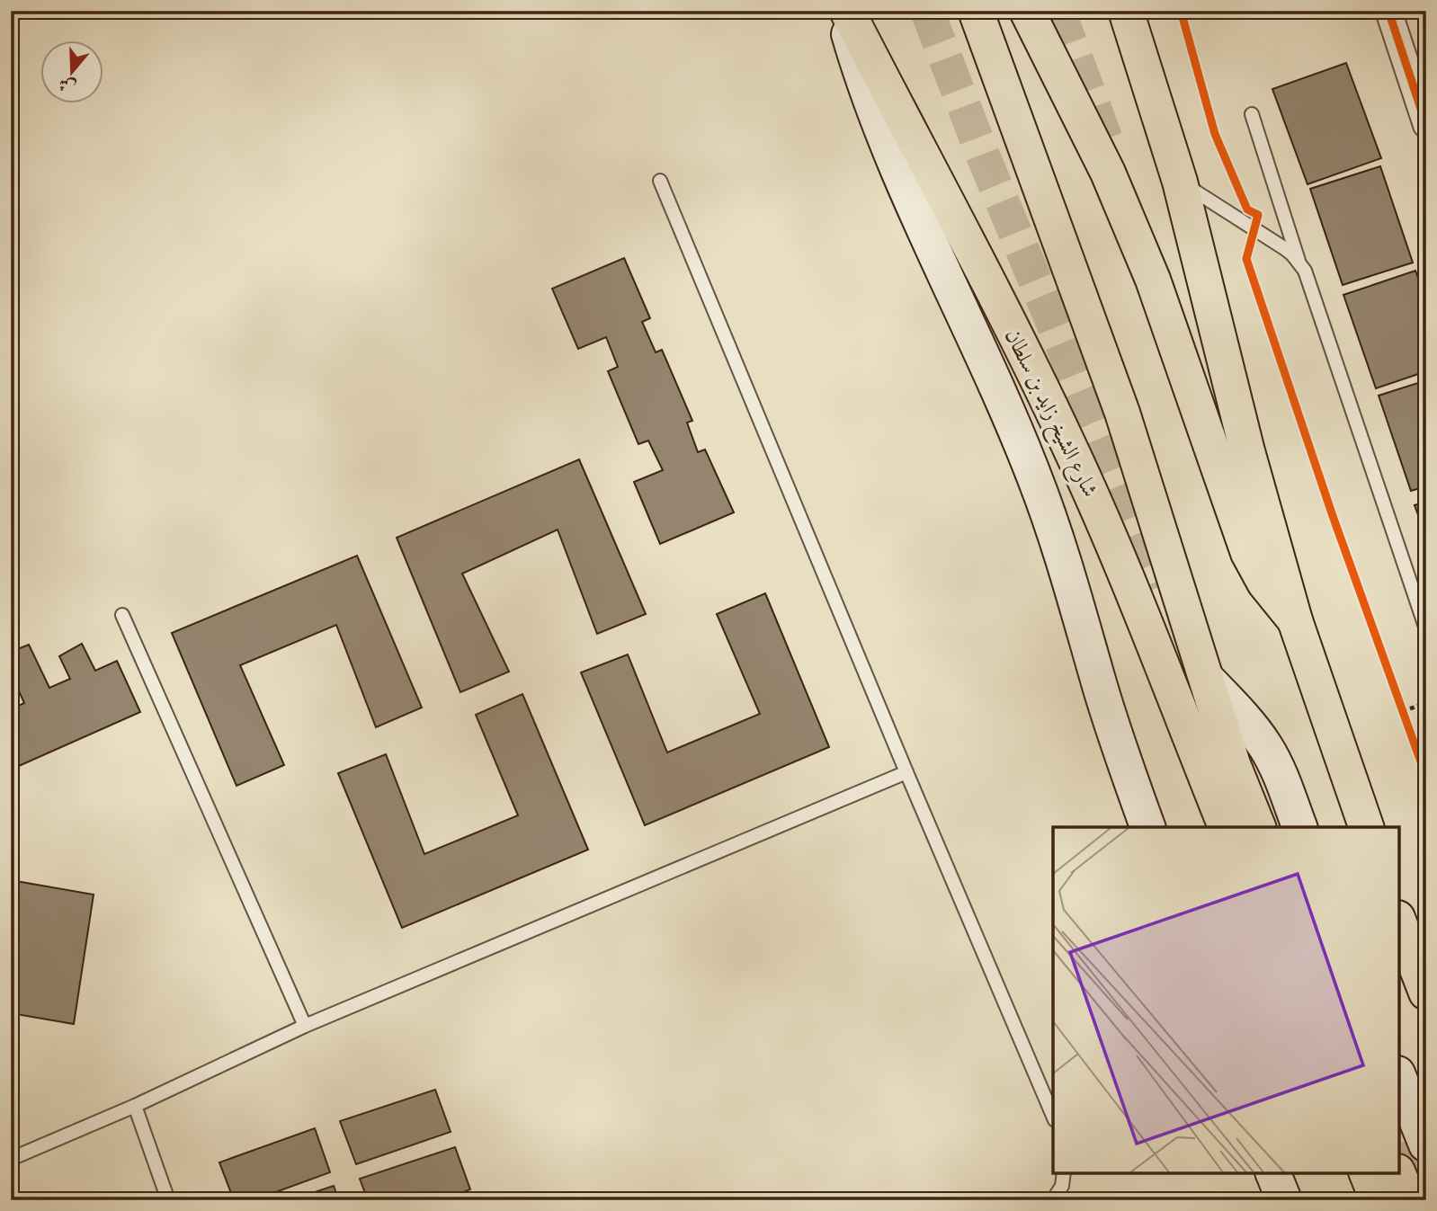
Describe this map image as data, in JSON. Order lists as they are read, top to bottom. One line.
{"streets":{"main road":["شارع الشيخ زايد بن سلطان"]},"north":"bottom"}
